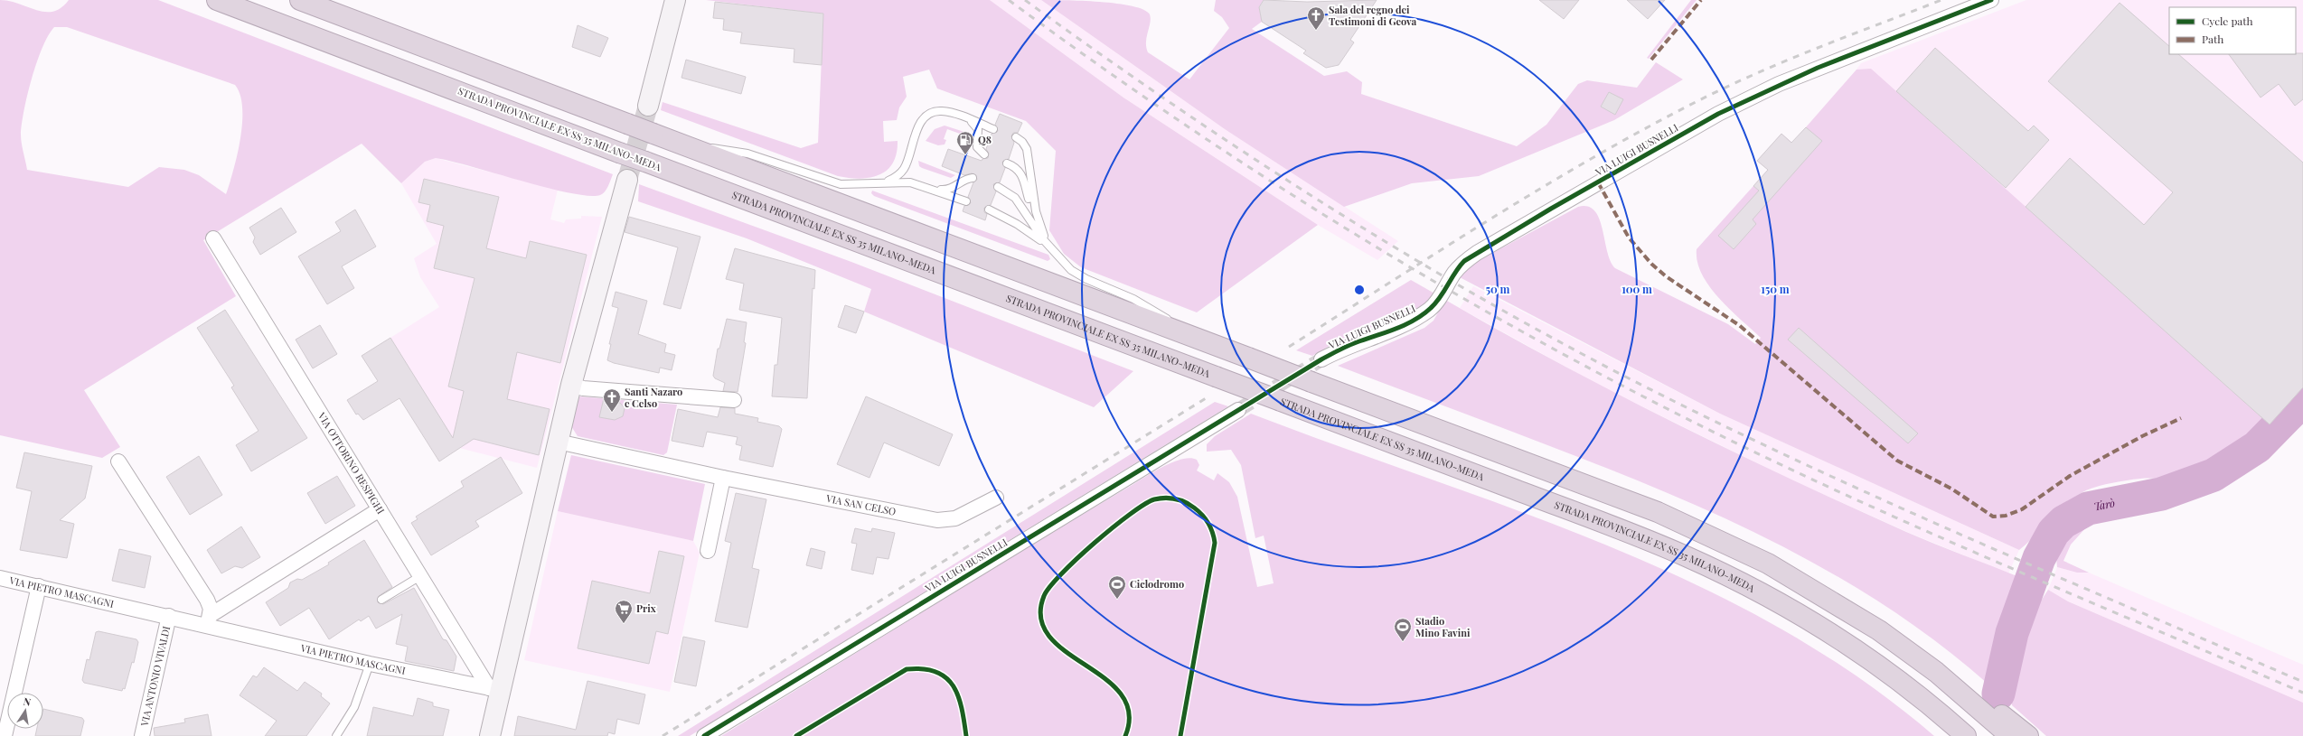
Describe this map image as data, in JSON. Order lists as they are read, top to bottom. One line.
{"streets":{"highway":["STRADA PROVINCIALE EX SS 35 MILANO-MEDA"],"street":["VIA LUIGI BUSNELLI","VIA OTTORINO RESPIGHI","VIA SAN CELSO","VIA PIETRO MASCAGNI","VIA ANTONIO VIVALDI"]},"crossings":[["VIA OTTORINO RESPIGHI","VIA PIETRO MASCAGNI"],["VIA PIETRO MASCAGNI","VIA ANTONIO VIVALDI"]],"water":["Tarò"],"places":{"church":["Sala del regno dei Testimoni di Geova","Santi Nazaro e Celso"],"fuel station":["Q8"],"sports":["Ciclodromo","Stadio Mino Favini"],"supermarket":["Prix"]},"legend":["Cycle path","Path"],"north":"top","rings":["50 m","100 m","150 m"]}
